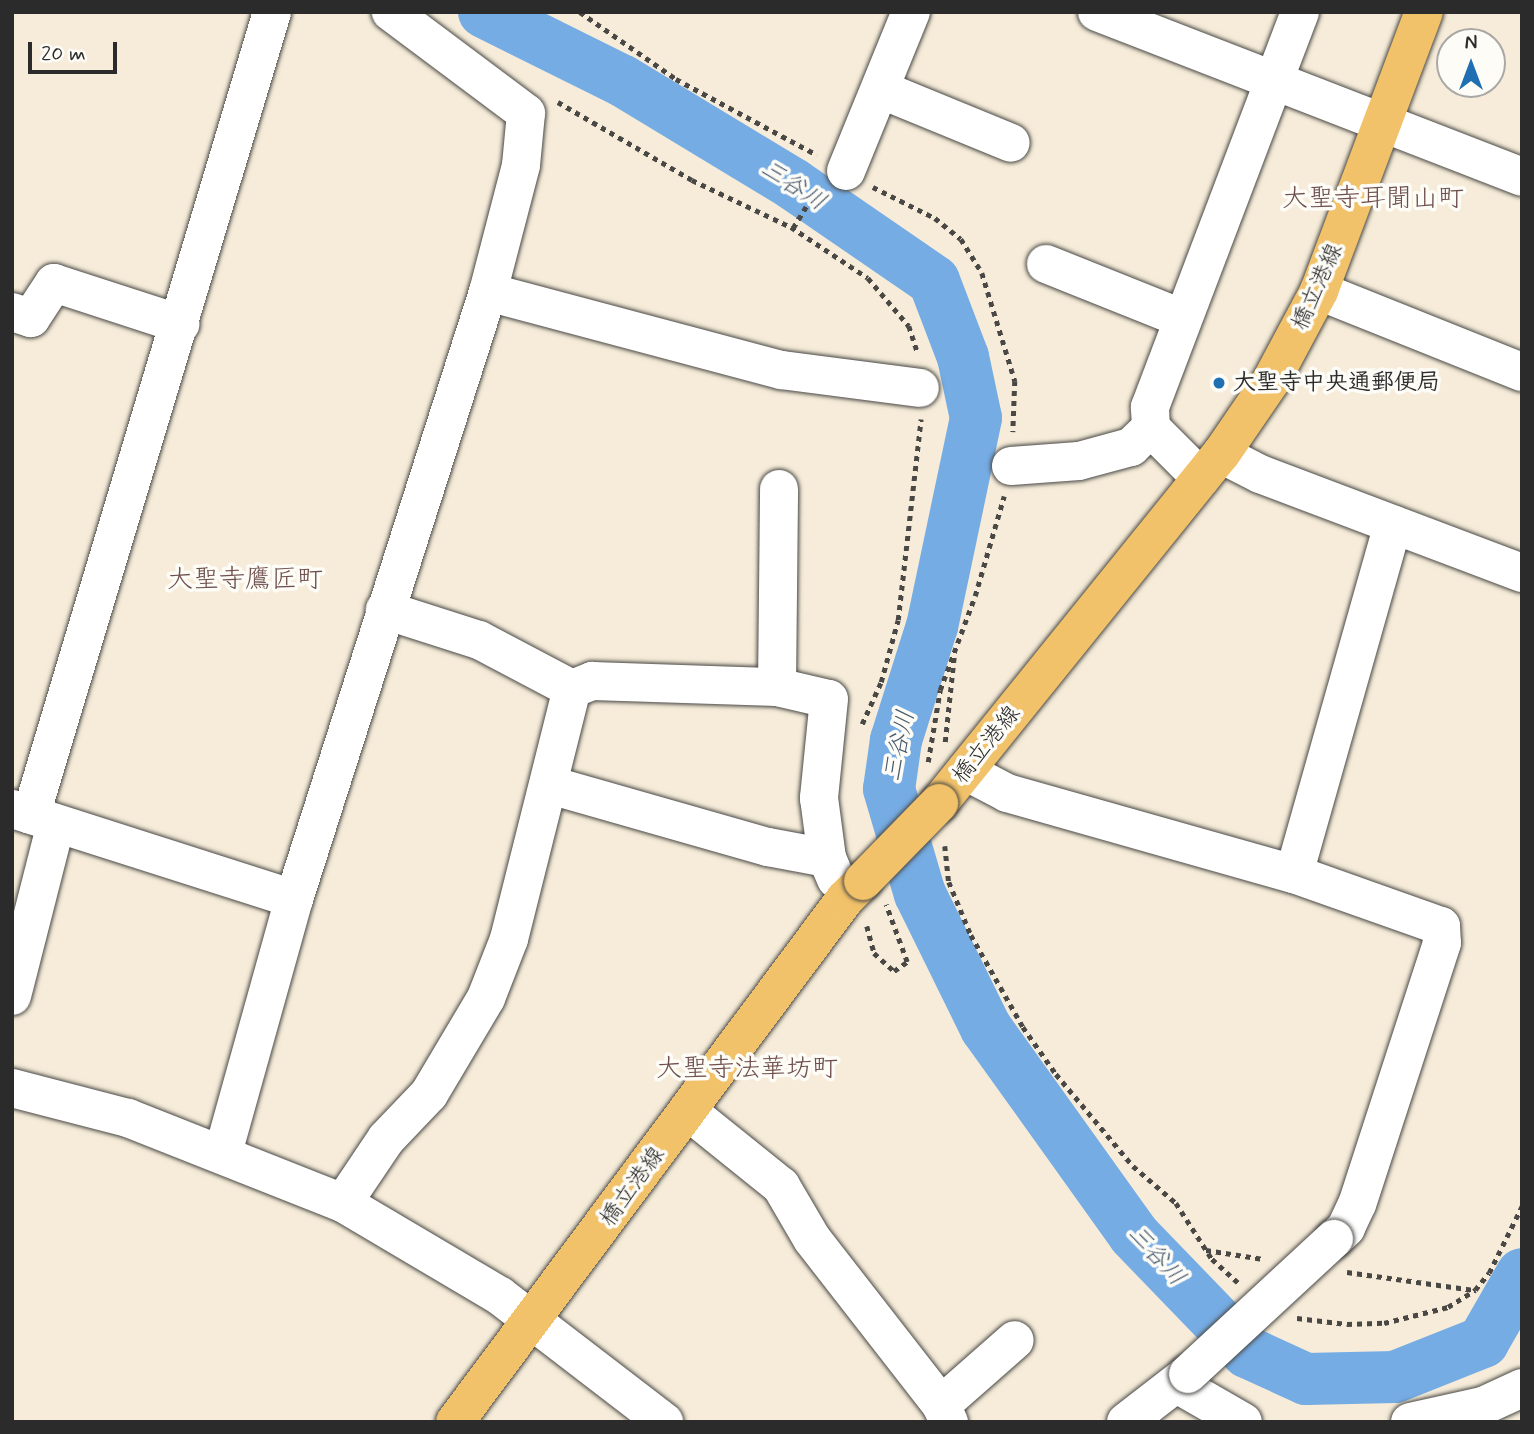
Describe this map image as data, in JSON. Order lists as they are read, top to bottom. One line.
{"streets":{"main road":["橋立港線"]},"districts":["大聖寺耳聞山町","大聖寺鷹匠町","大聖寺法華坊町"],"water":["三谷川"],"places":["大聖寺中央通郵便局"],"scale_bar":"20 m","north":"top"}
